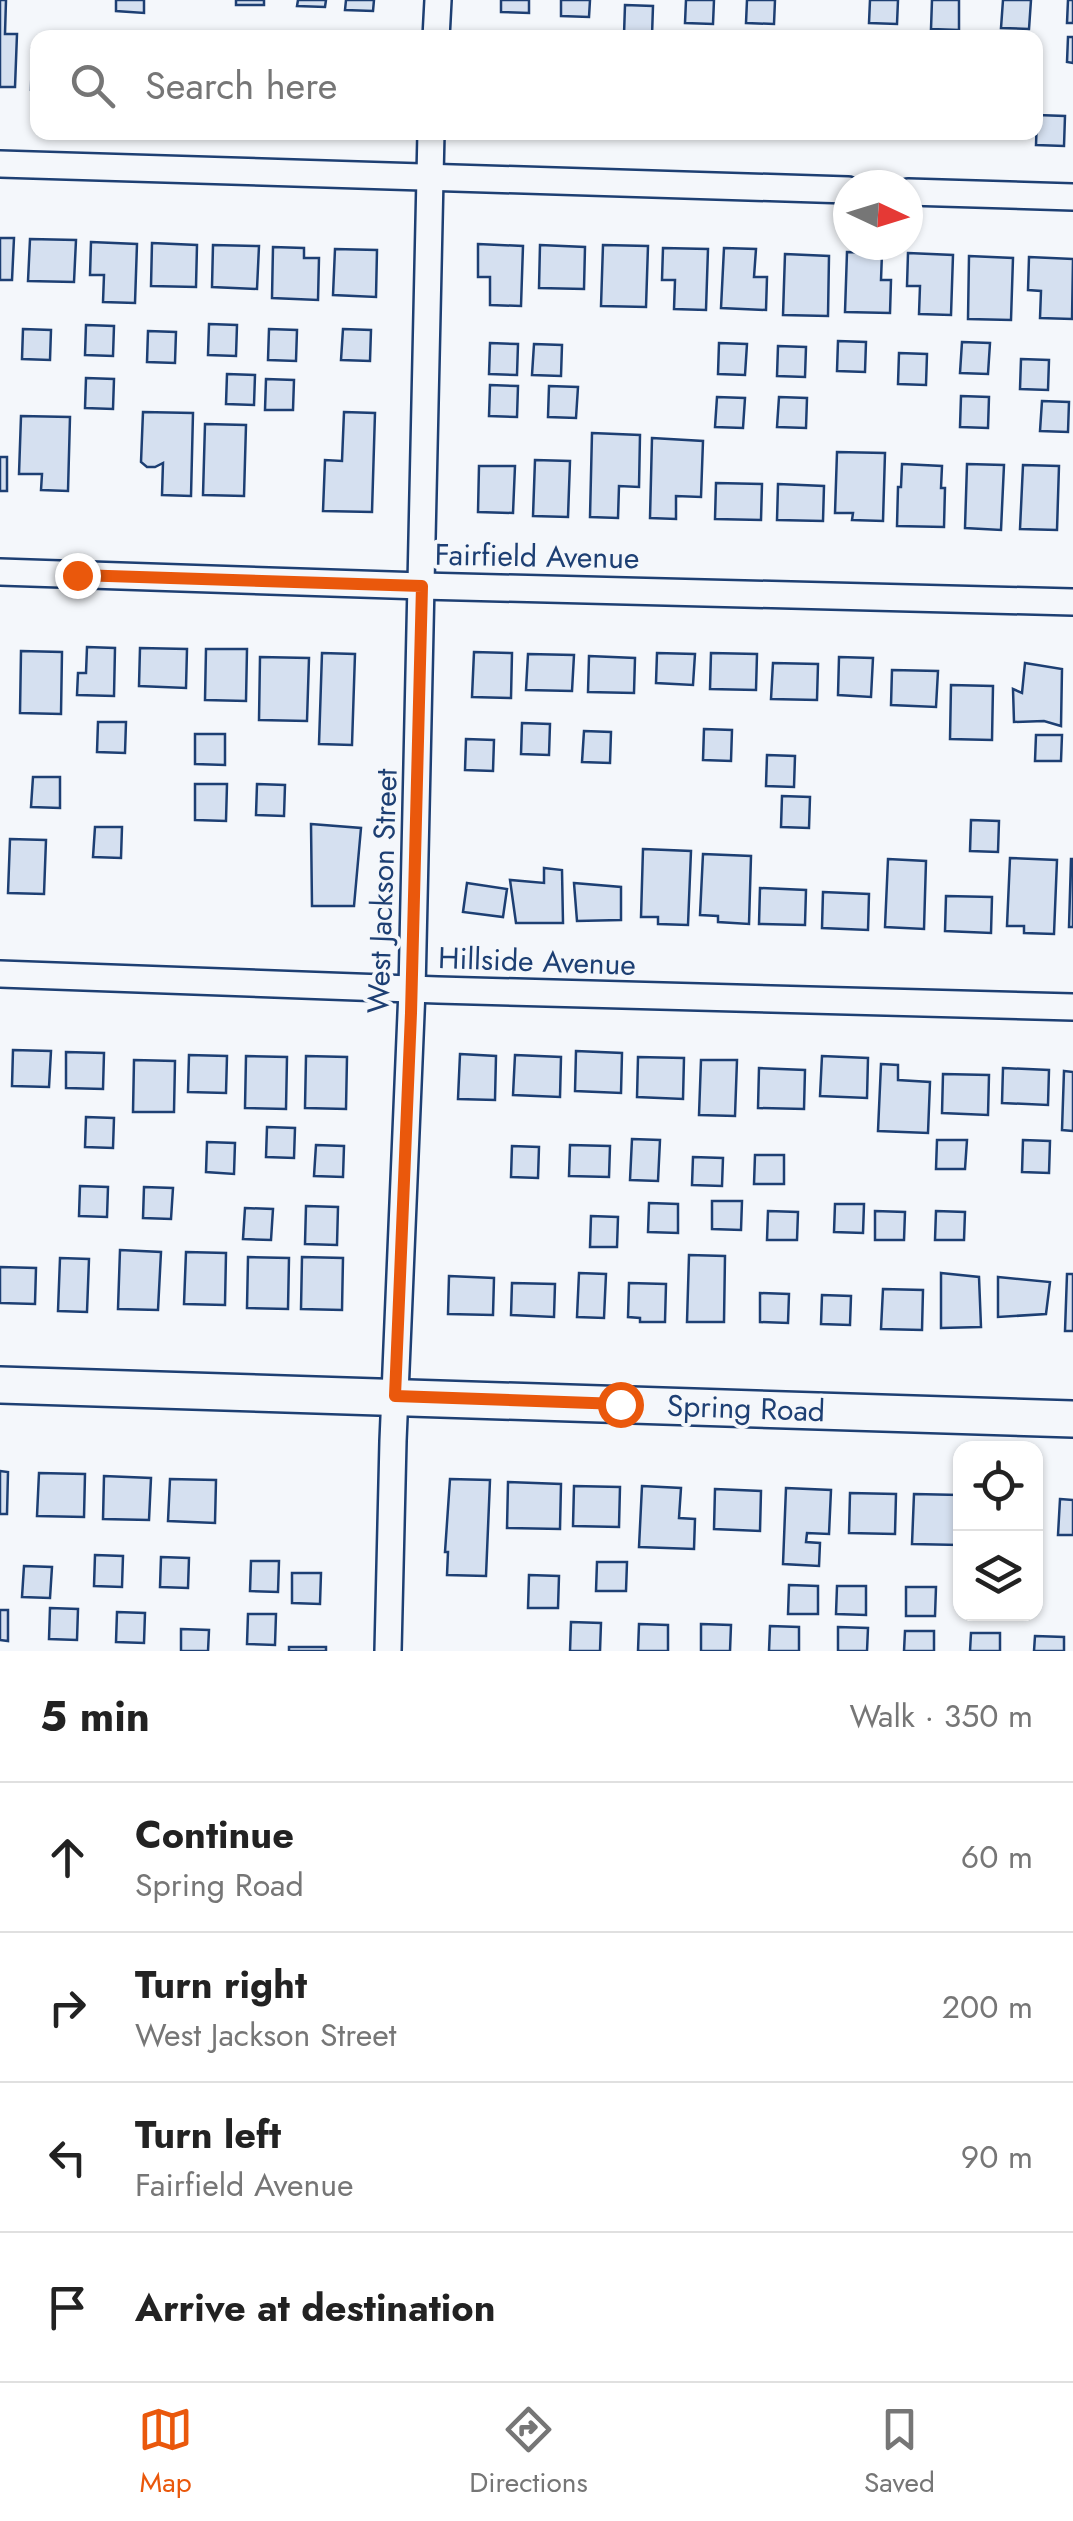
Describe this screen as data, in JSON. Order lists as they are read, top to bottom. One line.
{"streets":{"street":["Fairfield Avenue","West Jackson Street","Hillside Avenue","Spring Road"]},"crossings":[["Fairfield Avenue","West Jackson Street"],["West Jackson Street","Hillside Avenue"],["West Jackson Street","Spring Road"]],"north":"right","page":{"search":"Search here","heading":["5 min","Walk · 350 m"],"list":[["Continue","Spring Road","60 m"],["Turn right","West Jackson Street","200 m"],["Turn left","Fairfield Avenue","90 m"],"Arrive at destination"],"nav":["Map","Directions","Saved"]}}
